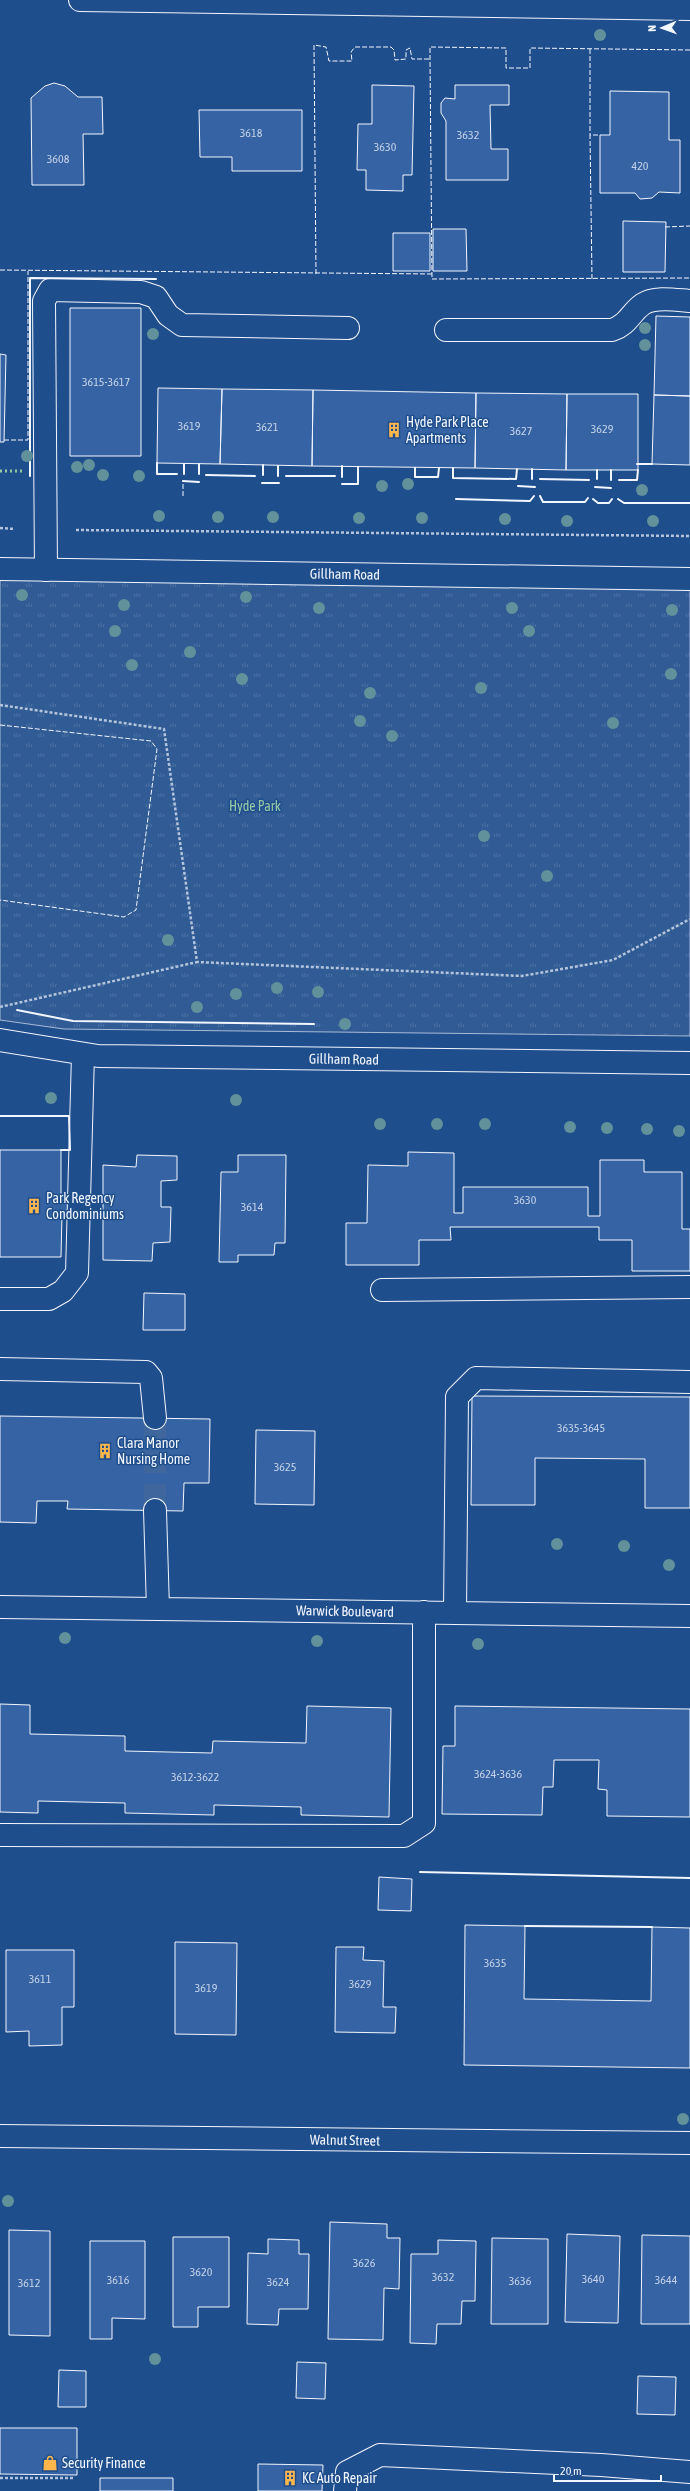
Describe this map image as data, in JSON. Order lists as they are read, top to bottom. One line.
{"streets":{"street":["Gillham Road","Warwick Boulevard","Walnut Street"]},"parks":["Hyde Park"],"places":{"building":["Hyde Park Place Apartments","Park Regency Condominiums","Clara Manor Nursing Home","KC Auto Repair"],"shop":["Security Finance"]},"house_numbers":["3618","3632","3630","3608","420","3615-3617","3619","3621","3629","3627","3630","3614","3635-3645","3625","3624-3636","3612-3622","3635","3611","3629","3619","3626","3620","3632","3640","3616","3644","3636","3624","3612"],"scale_bar":"20 m","north":"left"}
